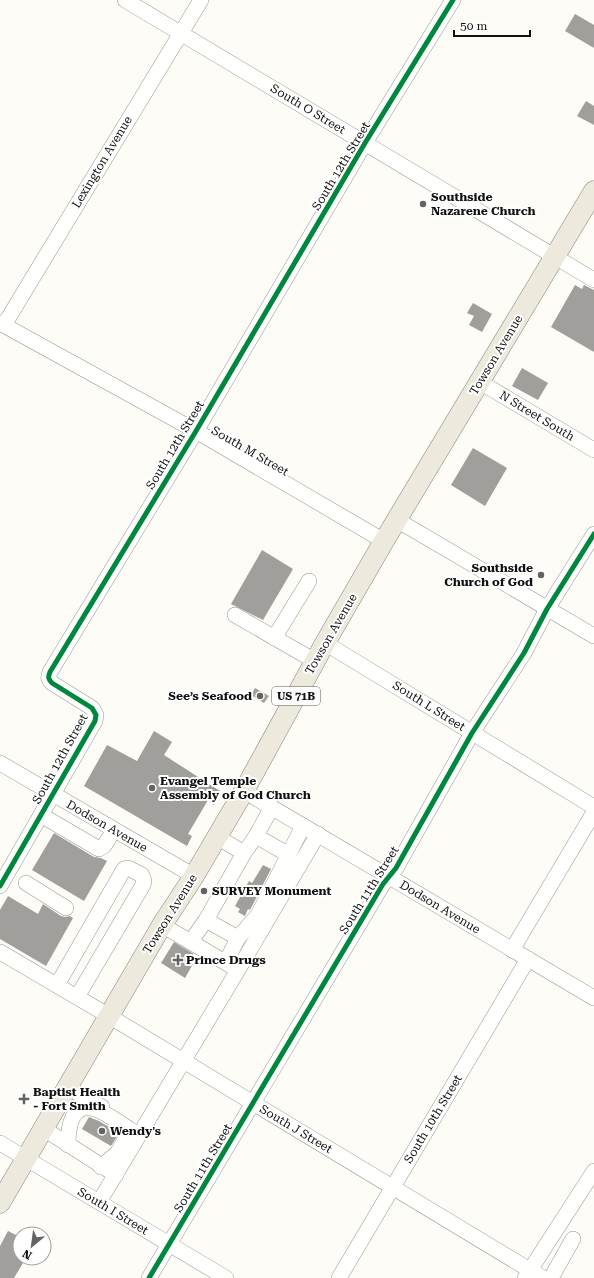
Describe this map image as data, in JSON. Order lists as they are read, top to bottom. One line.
{"streets":{"main road":["Towson Avenue","US 71B"],"street":["South O Street","Lexington Avenue","South 12th Street","N Street South","South M Street","South L Street","Dodson Avenue","South 11th Street","South 10th Street","South J Street","South I Street"]},"crossings":[["South O Street","Lexington Avenue"],["South O Street","South 12th Street"],["South O Street","Towson Avenue"],["Lexington Avenue","South M Street"],["South 12th Street","South M Street"],["South 12th Street","Dodson Avenue"],["Towson Avenue","N Street South"],["Towson Avenue","South M Street"],["Towson Avenue","South L Street"],["Towson Avenue","Dodson Avenue"],["Towson Avenue","South J Street"],["Towson Avenue","South I Street"],["South L Street","South 11th Street"],["Dodson Avenue","South 11th Street"],["Dodson Avenue","South 10th Street"],["South 11th Street","South J Street"],["South 11th Street","South I Street"],["South 10th Street","South J Street"]],"places":{"other":["Southside Nazarene Church","Southside Church of God","See’s Seafood","Evangel Temple Assembly of God Church","SURVEY Monument","Wendy's"],"health":["Prince Drugs","Baptist Health - Fort Smith"]},"scale_bar":"50 m","north":"bottom left"}
